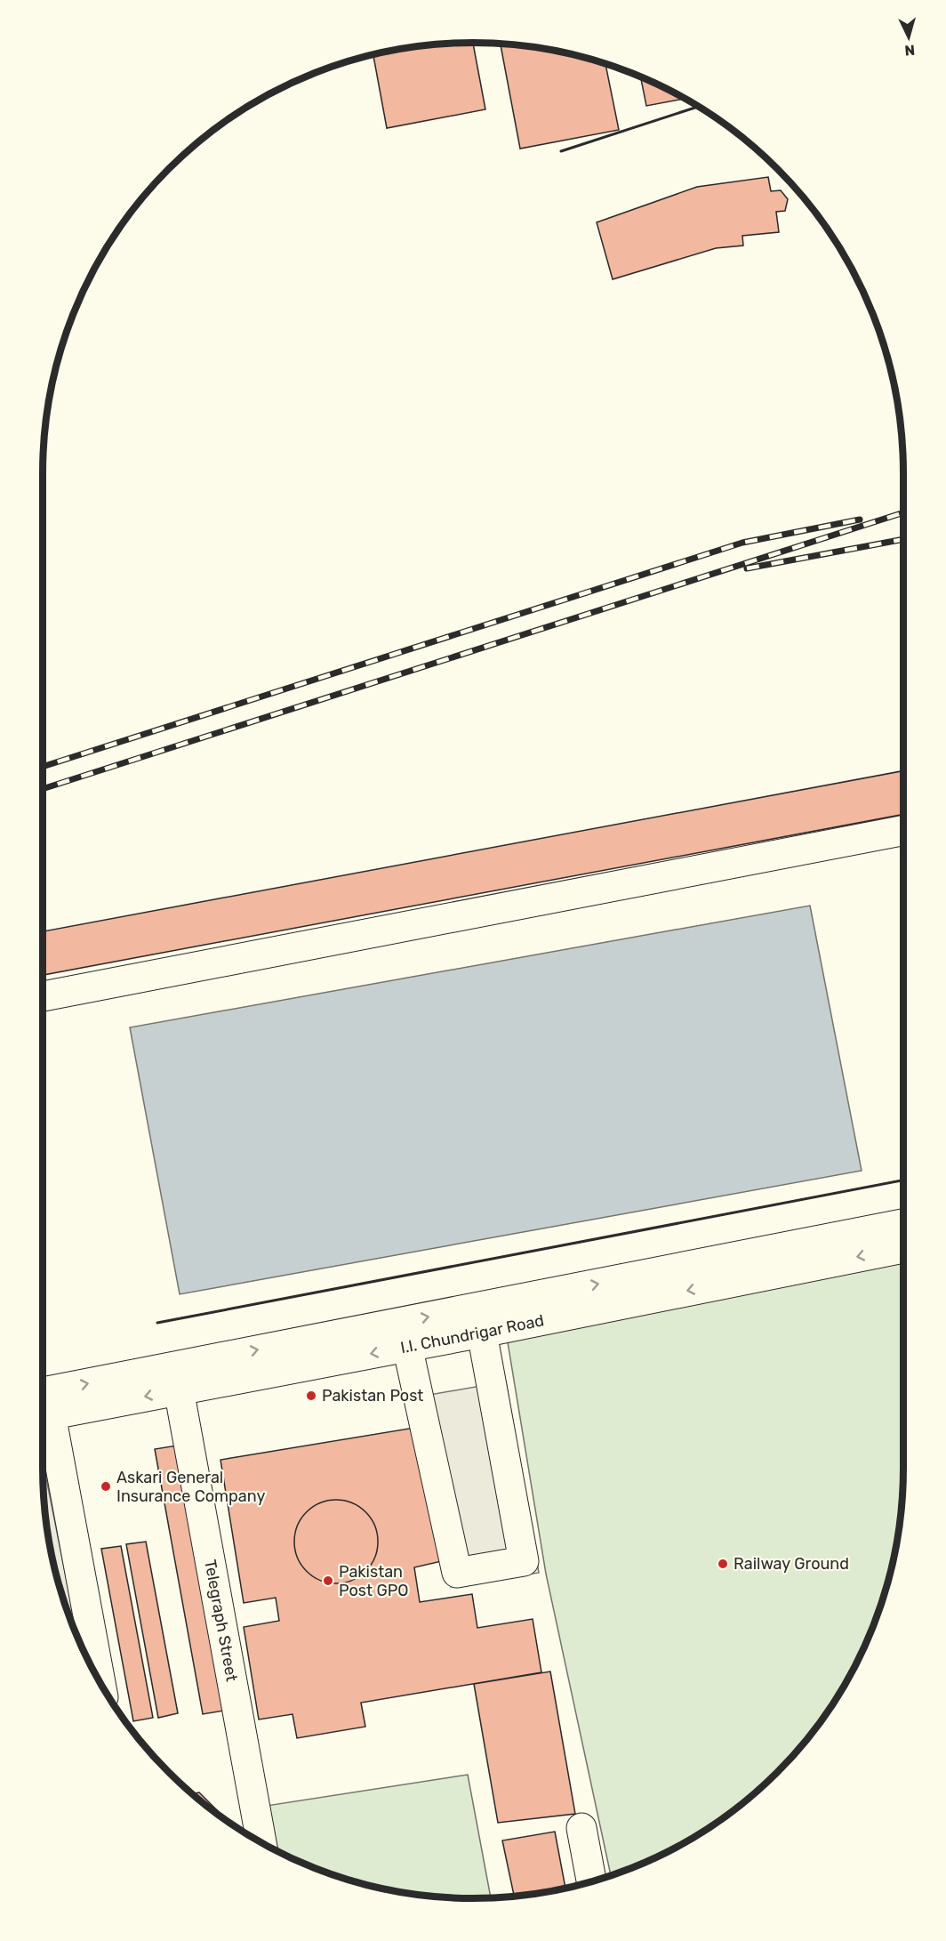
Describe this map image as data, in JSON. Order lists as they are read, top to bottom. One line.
{"streets":{"main road":["I.I. Chundrigar Road","Telegraph Street"]},"crossings":[["I.I. Chundrigar Road","Telegraph Street"]],"places":["Pakistan Post","Askari General Insurance Company","Railway Ground","Pakistan Post GPO"],"north":"bottom"}
